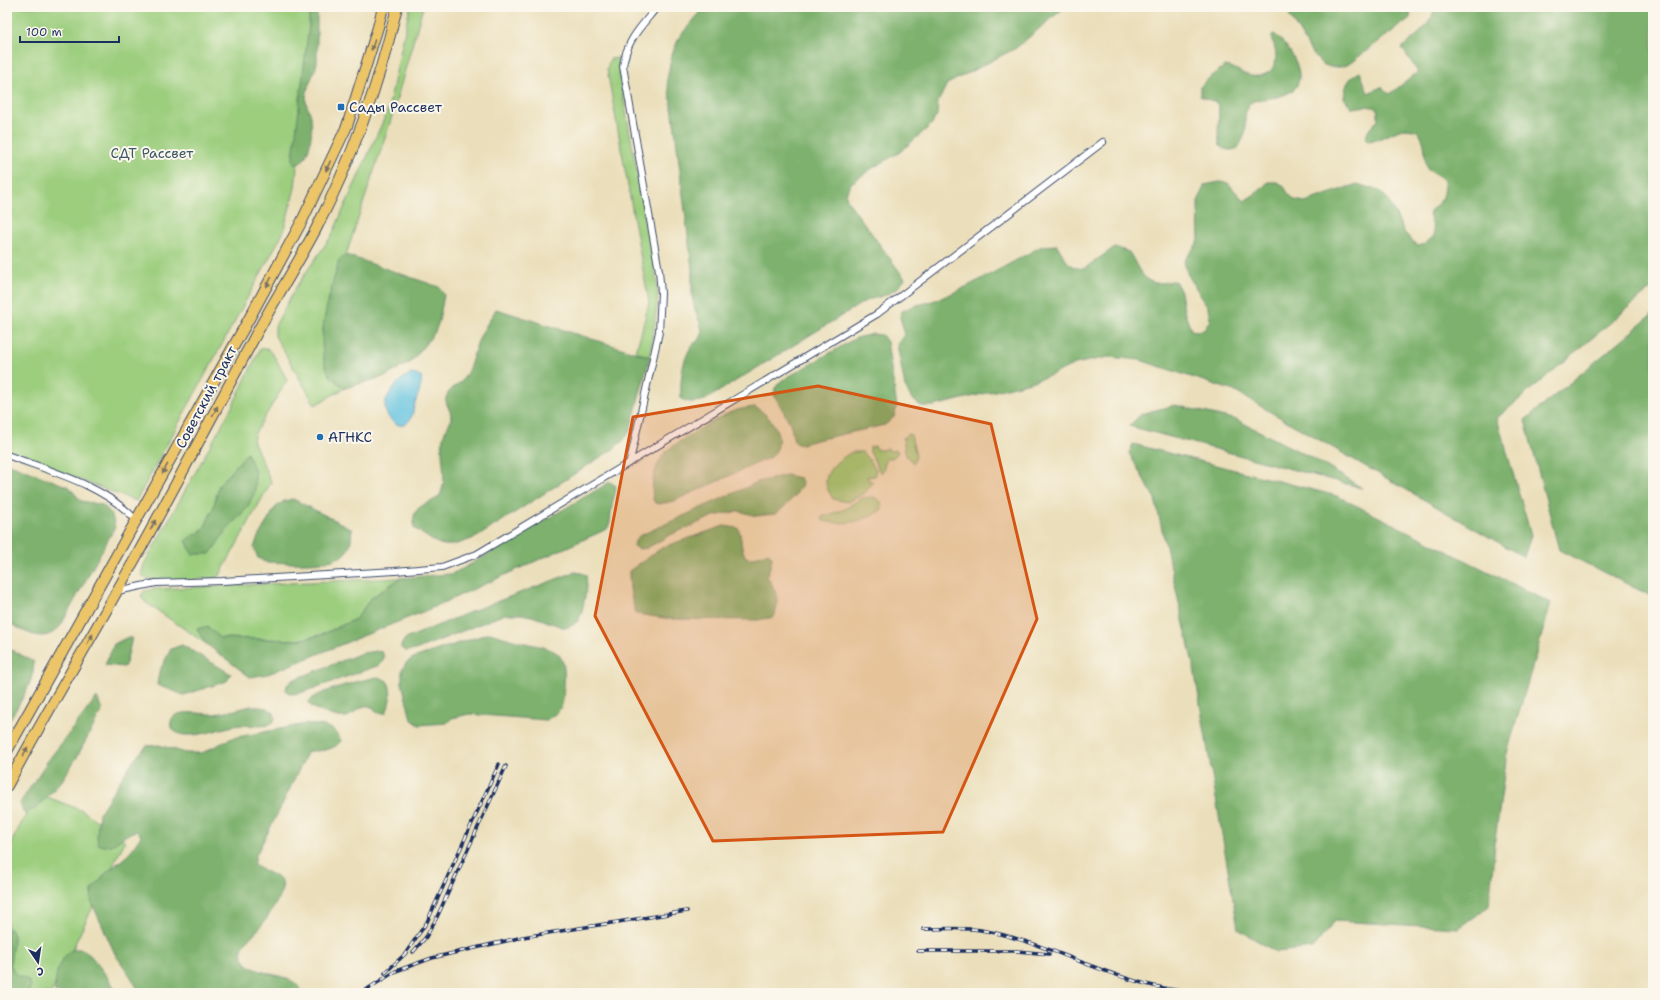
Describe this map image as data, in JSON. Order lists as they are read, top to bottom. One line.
{"streets":{"highway":["Советский тракт"]},"parks":["СДТ Рассвет"],"places":{"transit":["Сады Рассвет"],"other":["АГНКС"]},"scale_bar":"100 m","north":"bottom"}
